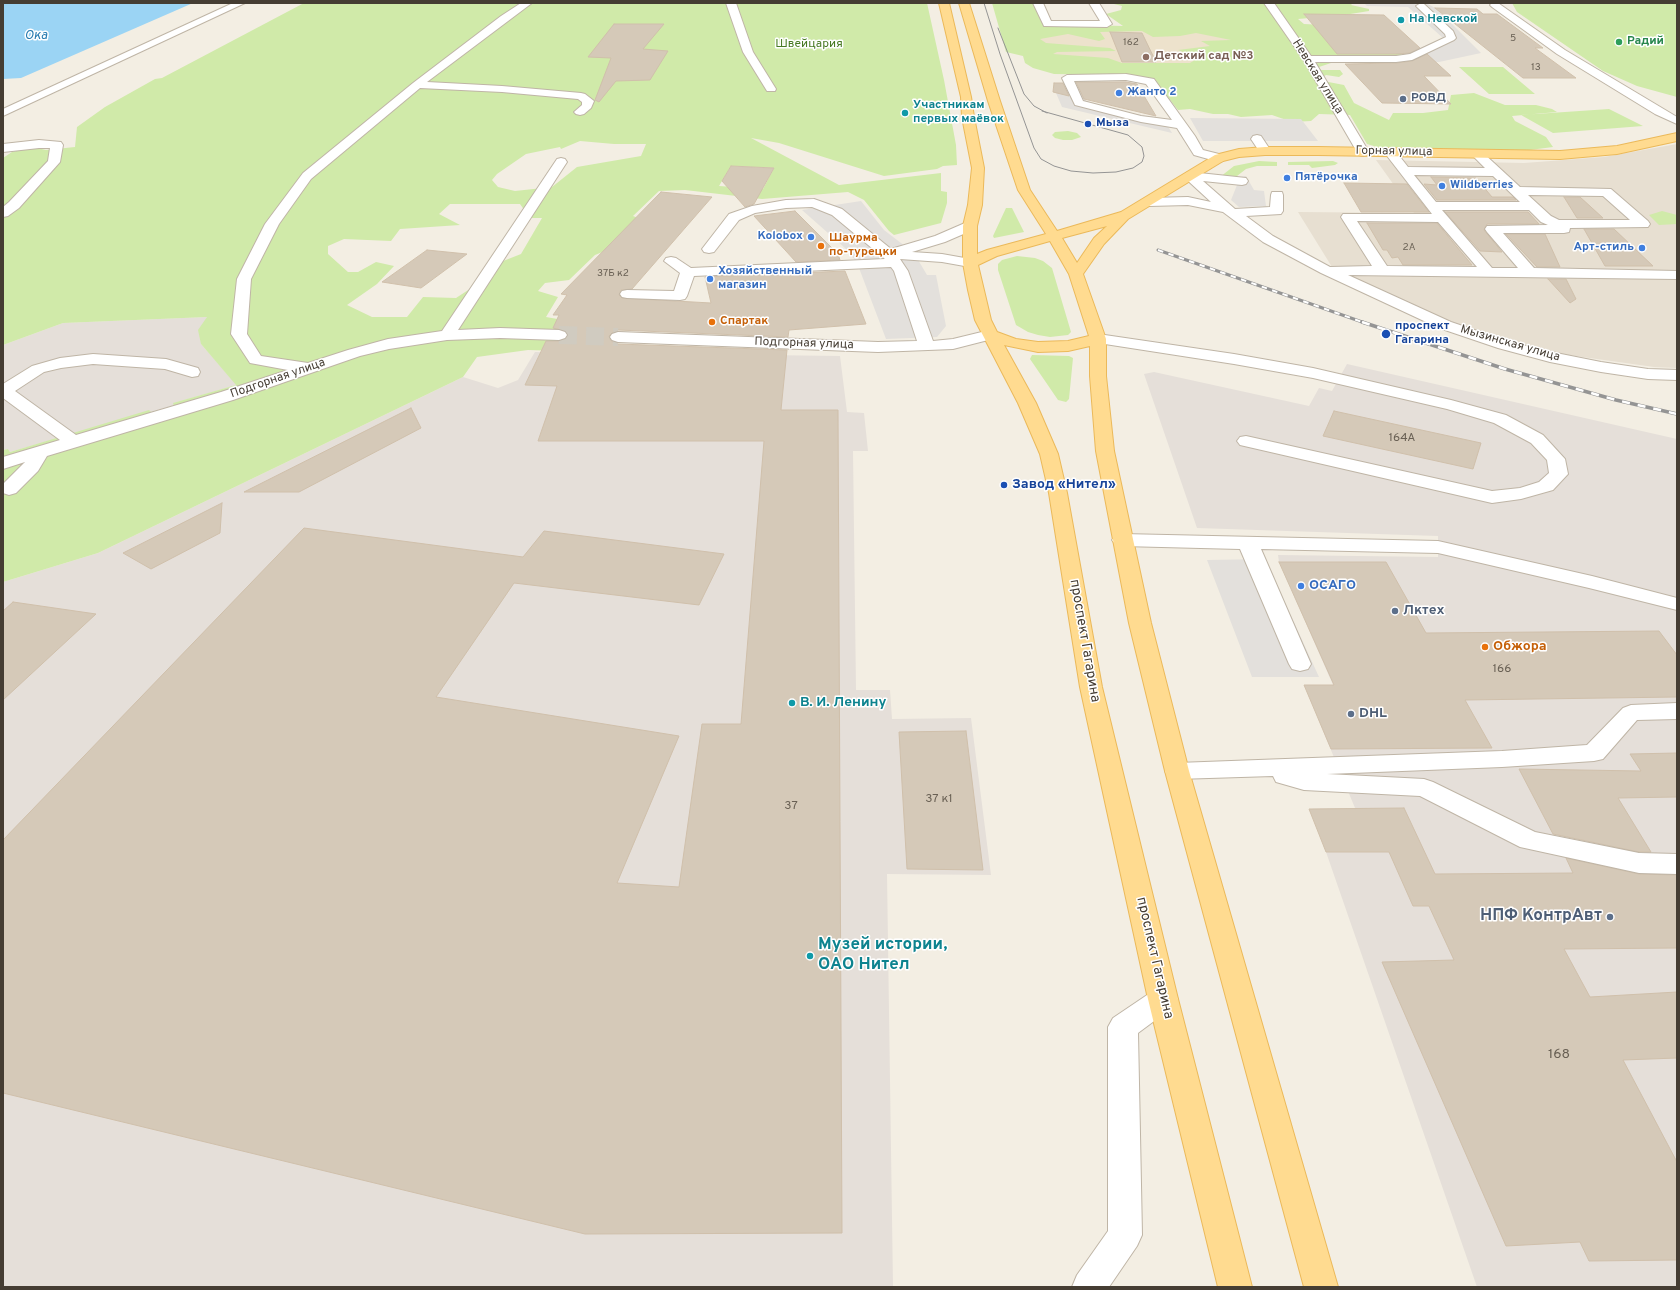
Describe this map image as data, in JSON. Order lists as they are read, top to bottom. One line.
{"streets":{"main road":["Горная улица","проспект Гагарина"],"street":["Невская улица","Подгорная улица","Мызинская улица"]},"crossings":[["Невская улица","Горная улица"],["Горная улица","Мызинская улица"],["Подгорная улица","проспект Гагарина"]],"water":["Ока"],"parks":["Швейцария"],"places":["На Невской","Радий","Детский сад №3","Жанто 2","РОВД","Участникам первых маёвок","Мыза","Пятёрочка","Wildberries","Kolobox","Шаурма по-турецки","Арт-стиль","Хозяйственный магазин","Спартак","проспект Гагарина","Завод «Нител»","ОСАГО","Лктех","Обжора","В. И. Ленину","DHL","НПФ КонтрАвт","Музей истории, ОАО Нител"],"house_numbers":["5","162","13","2А","37Б к2","164А","166","37 к1","37","168"]}
